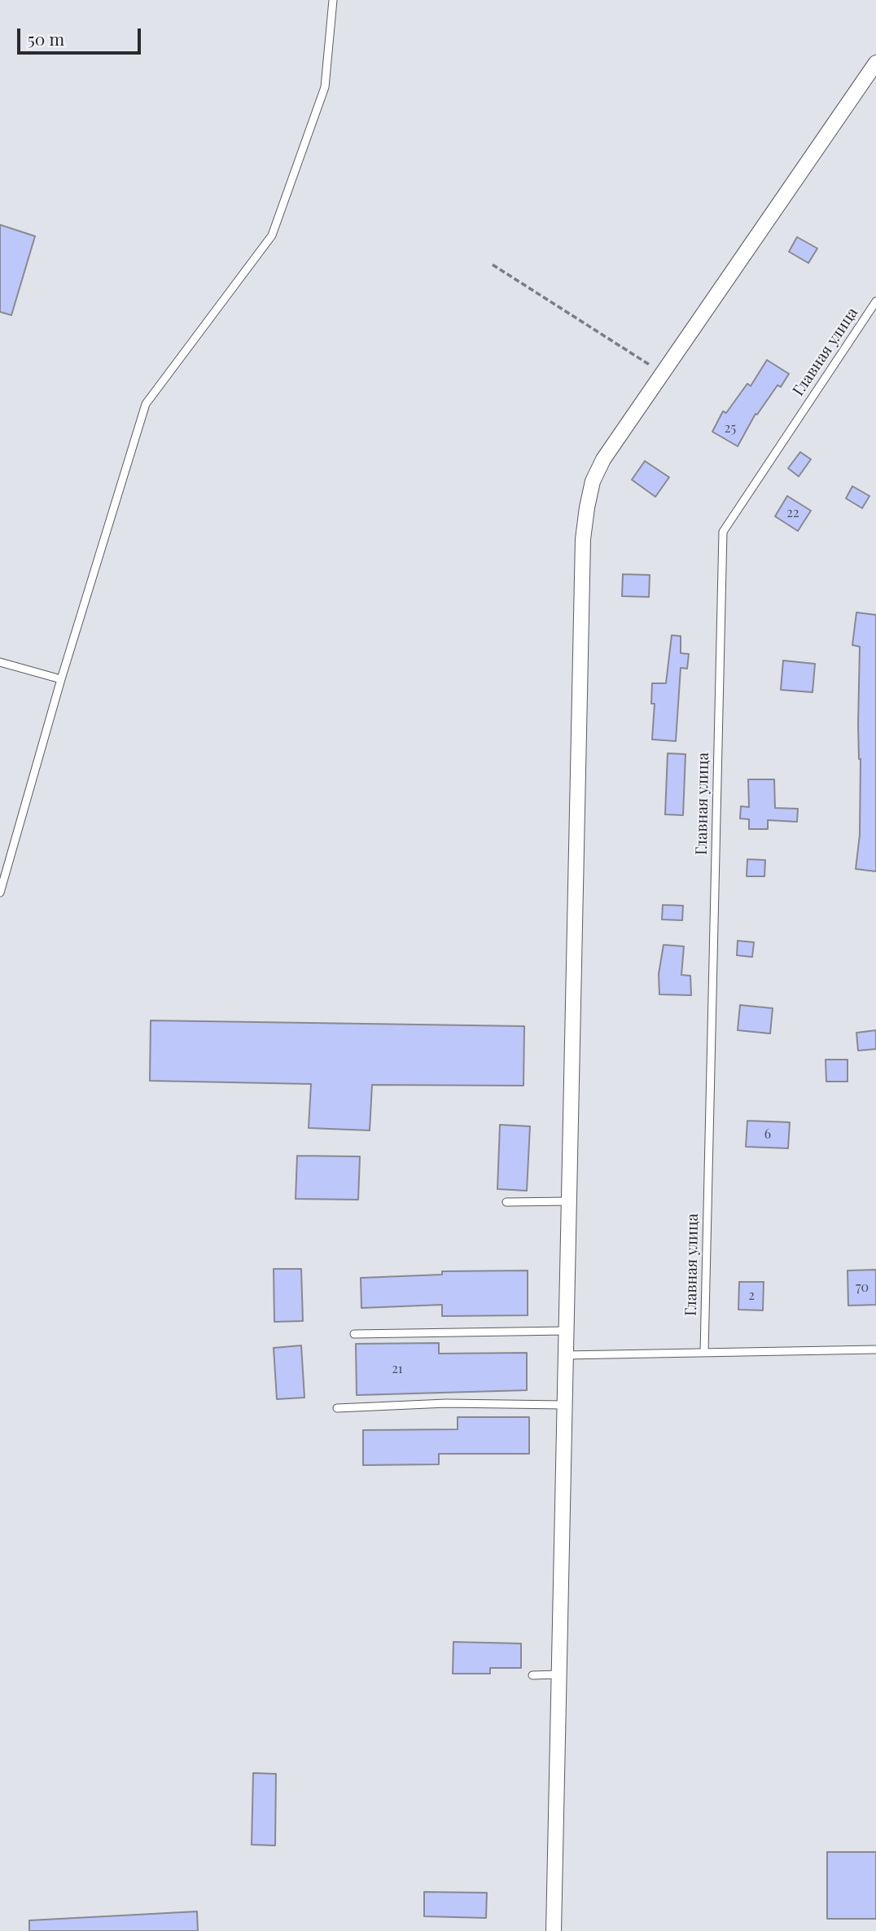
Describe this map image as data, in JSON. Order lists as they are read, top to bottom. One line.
{"streets":{"lane":["Главная улица"]},"house_numbers":["25","22","6","70","2","21"],"scale_bar":"50 m"}
